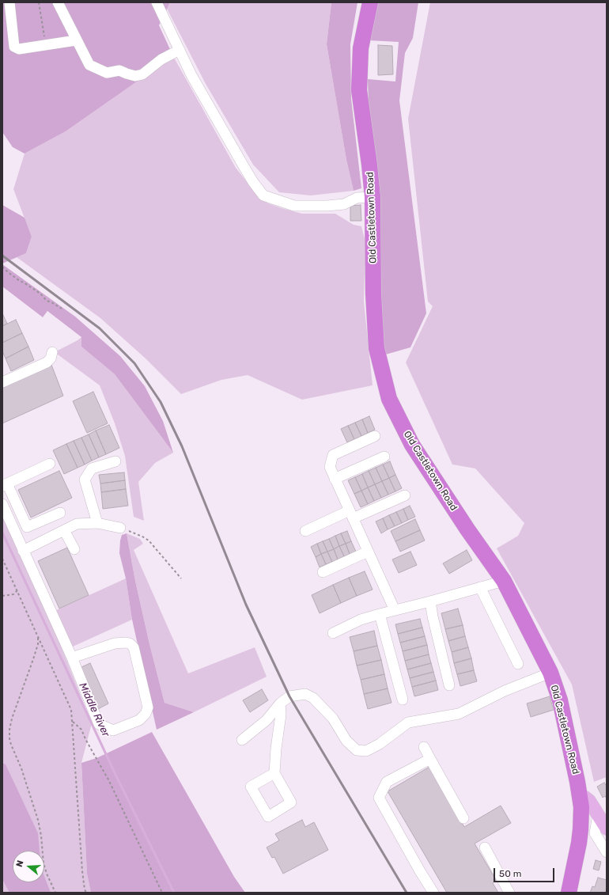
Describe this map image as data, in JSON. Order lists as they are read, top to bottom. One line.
{"streets":{"highway":["Old Castletown Road"]},"water":["Middle River"],"scale_bar":"50 m","north":"left"}
